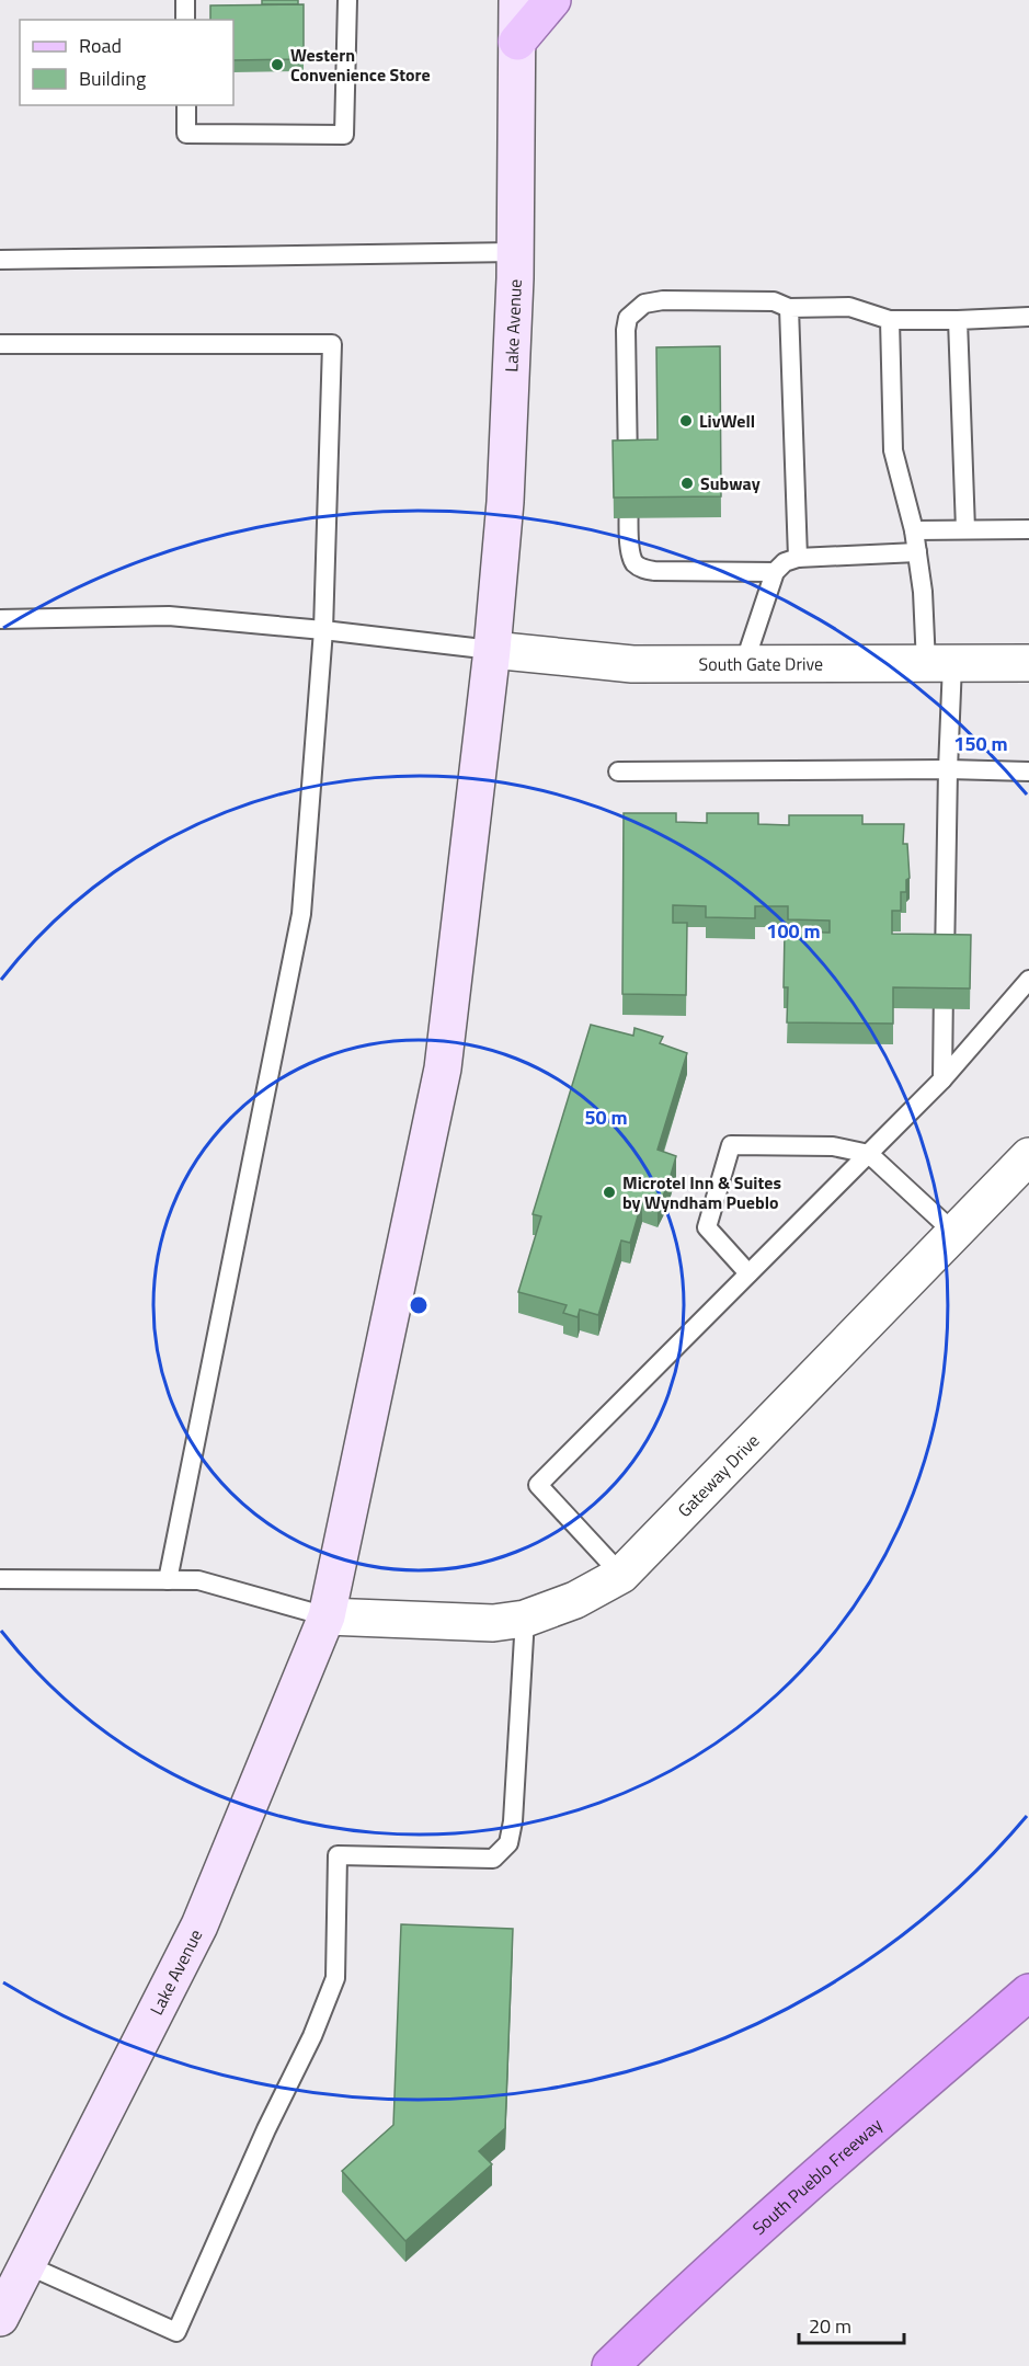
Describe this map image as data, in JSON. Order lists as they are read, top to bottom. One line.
{"streets":{"highway":["South Pueblo Freeway"],"street":["Lake Avenue","South Gate Drive","Gateway Drive"]},"crossings":[["Lake Avenue","South Gate Drive"],["Lake Avenue","Gateway Drive"]],"places":["Western Convenience Store","LivWell","Subway","Microtel Inn & Suites by Wyndham Pueblo"],"legend":["Road","Building"],"scale_bar":"20 m","rings":["150 m","100 m","50 m"]}
